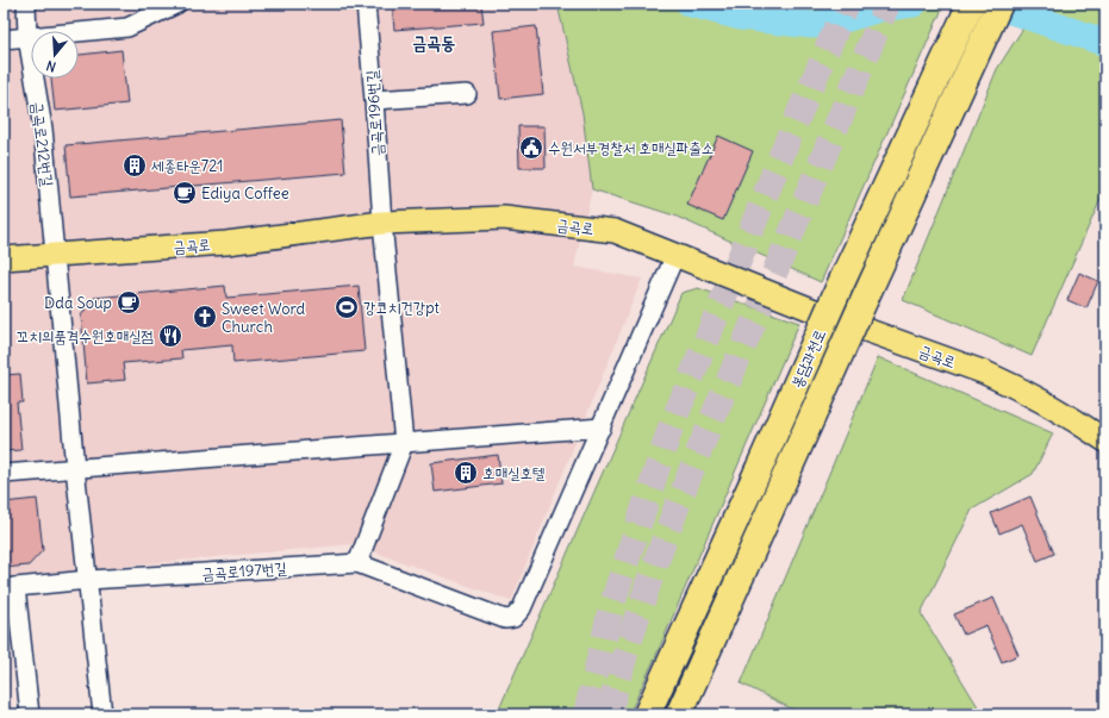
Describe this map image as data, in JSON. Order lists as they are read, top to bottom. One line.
{"streets":{"highway":["봉담과천로"],"main road":["금곡로"],"street":["금곡로196번길","금곡로212번길","금곡로197번길"]},"crossings":[["금곡로196번길","금곡로"],["금곡로212번길","금곡로"],["금곡로212번길","금곡로197번길"]],"districts":["금곡동"],"places":{"public building":["수원서부경찰서 호매실파출소"],"building":["세종타운721","호매실호텔"],"cafe":["Ediya Coffee","Dda Soup"],"sports":["강코치건강pt"],"church":["Sweet Word Church"],"restaurant":["꼬치의품격수원호매실점"]},"north":"bottom"}
